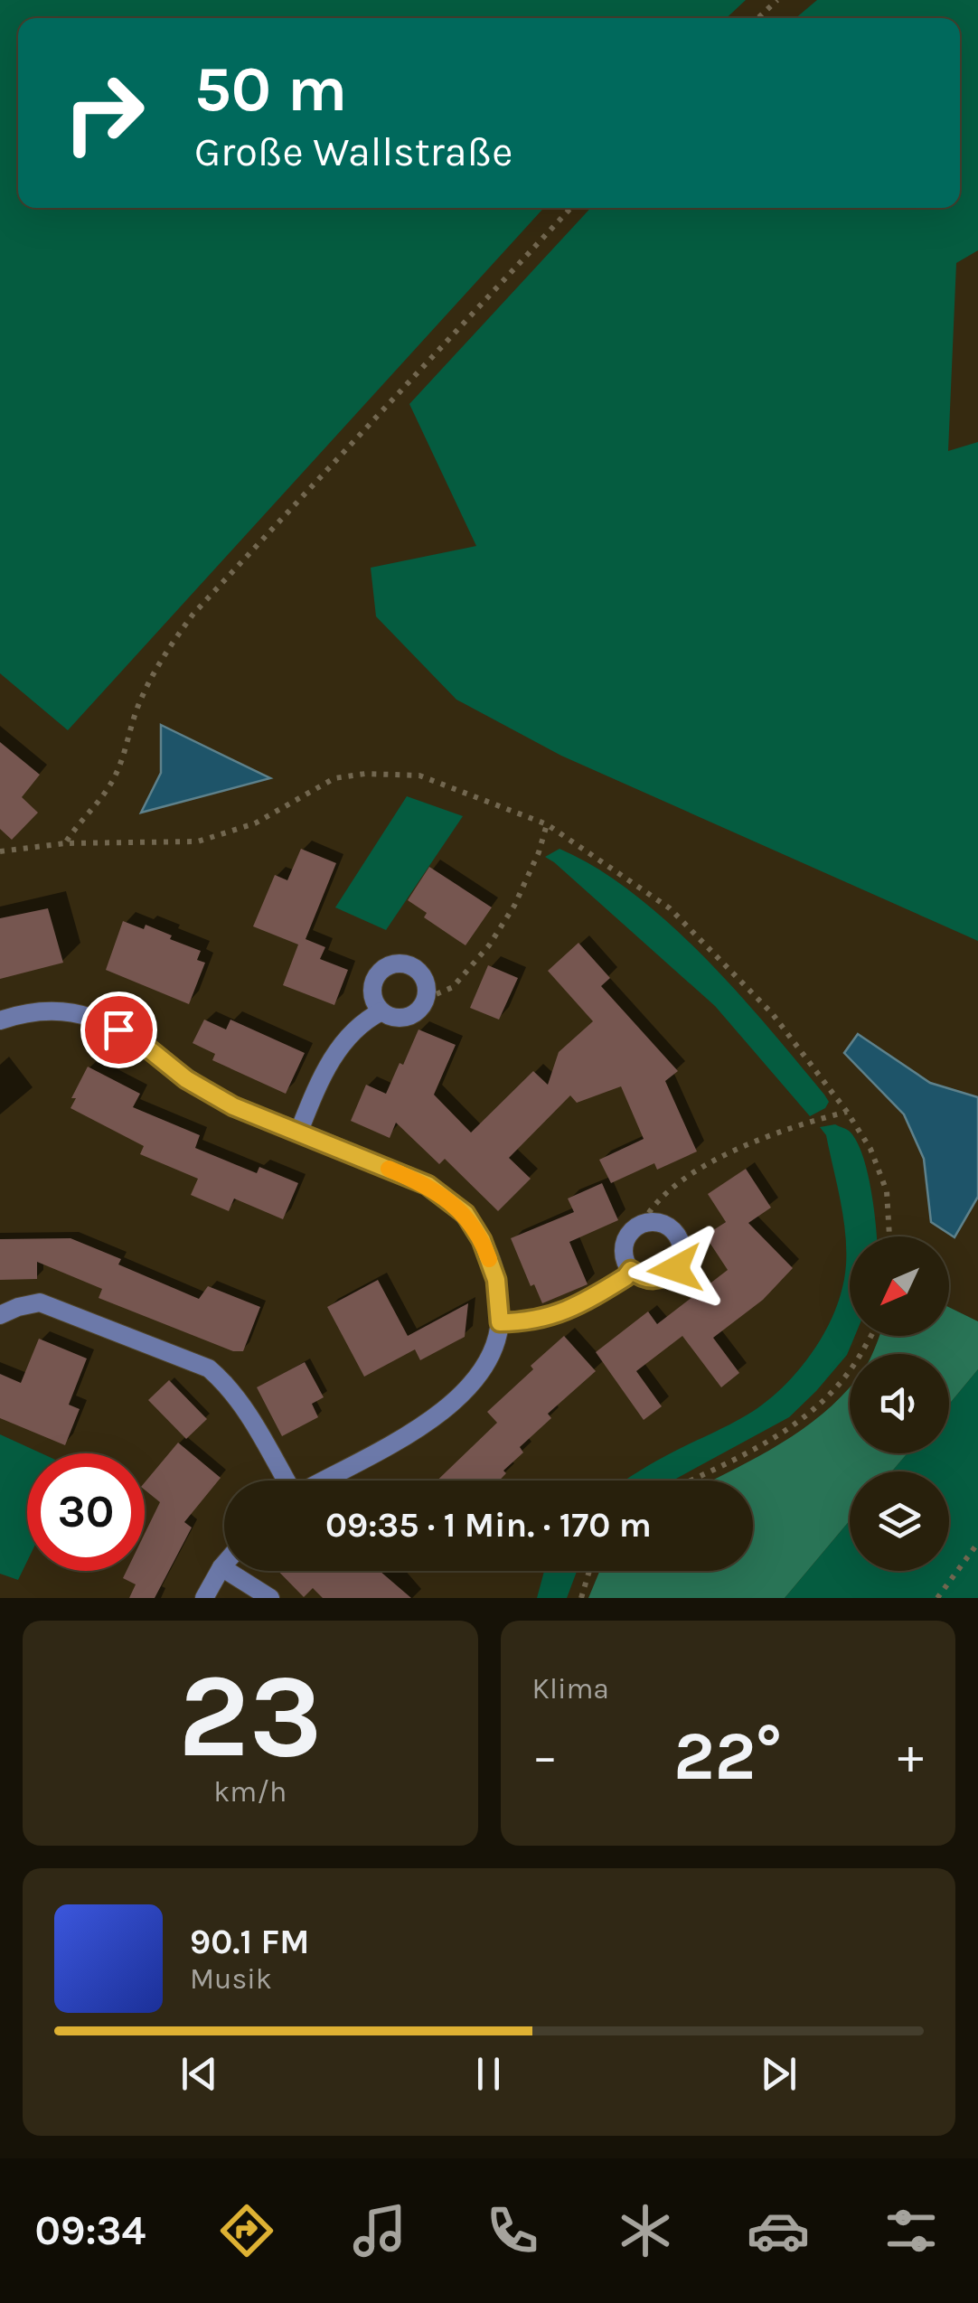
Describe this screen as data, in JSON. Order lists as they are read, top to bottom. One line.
{"north":"bottom left","page":{"turn":["50 m","Große Wallstraße"],"limit":"30","trip":"09:35 · 1 Min. · 170 m","tile":[["23","km/h"],"Klima"],"heat":["−","22°","+"],"song":["90.1 FM","Musik"],"tabs":"09:34"}}
